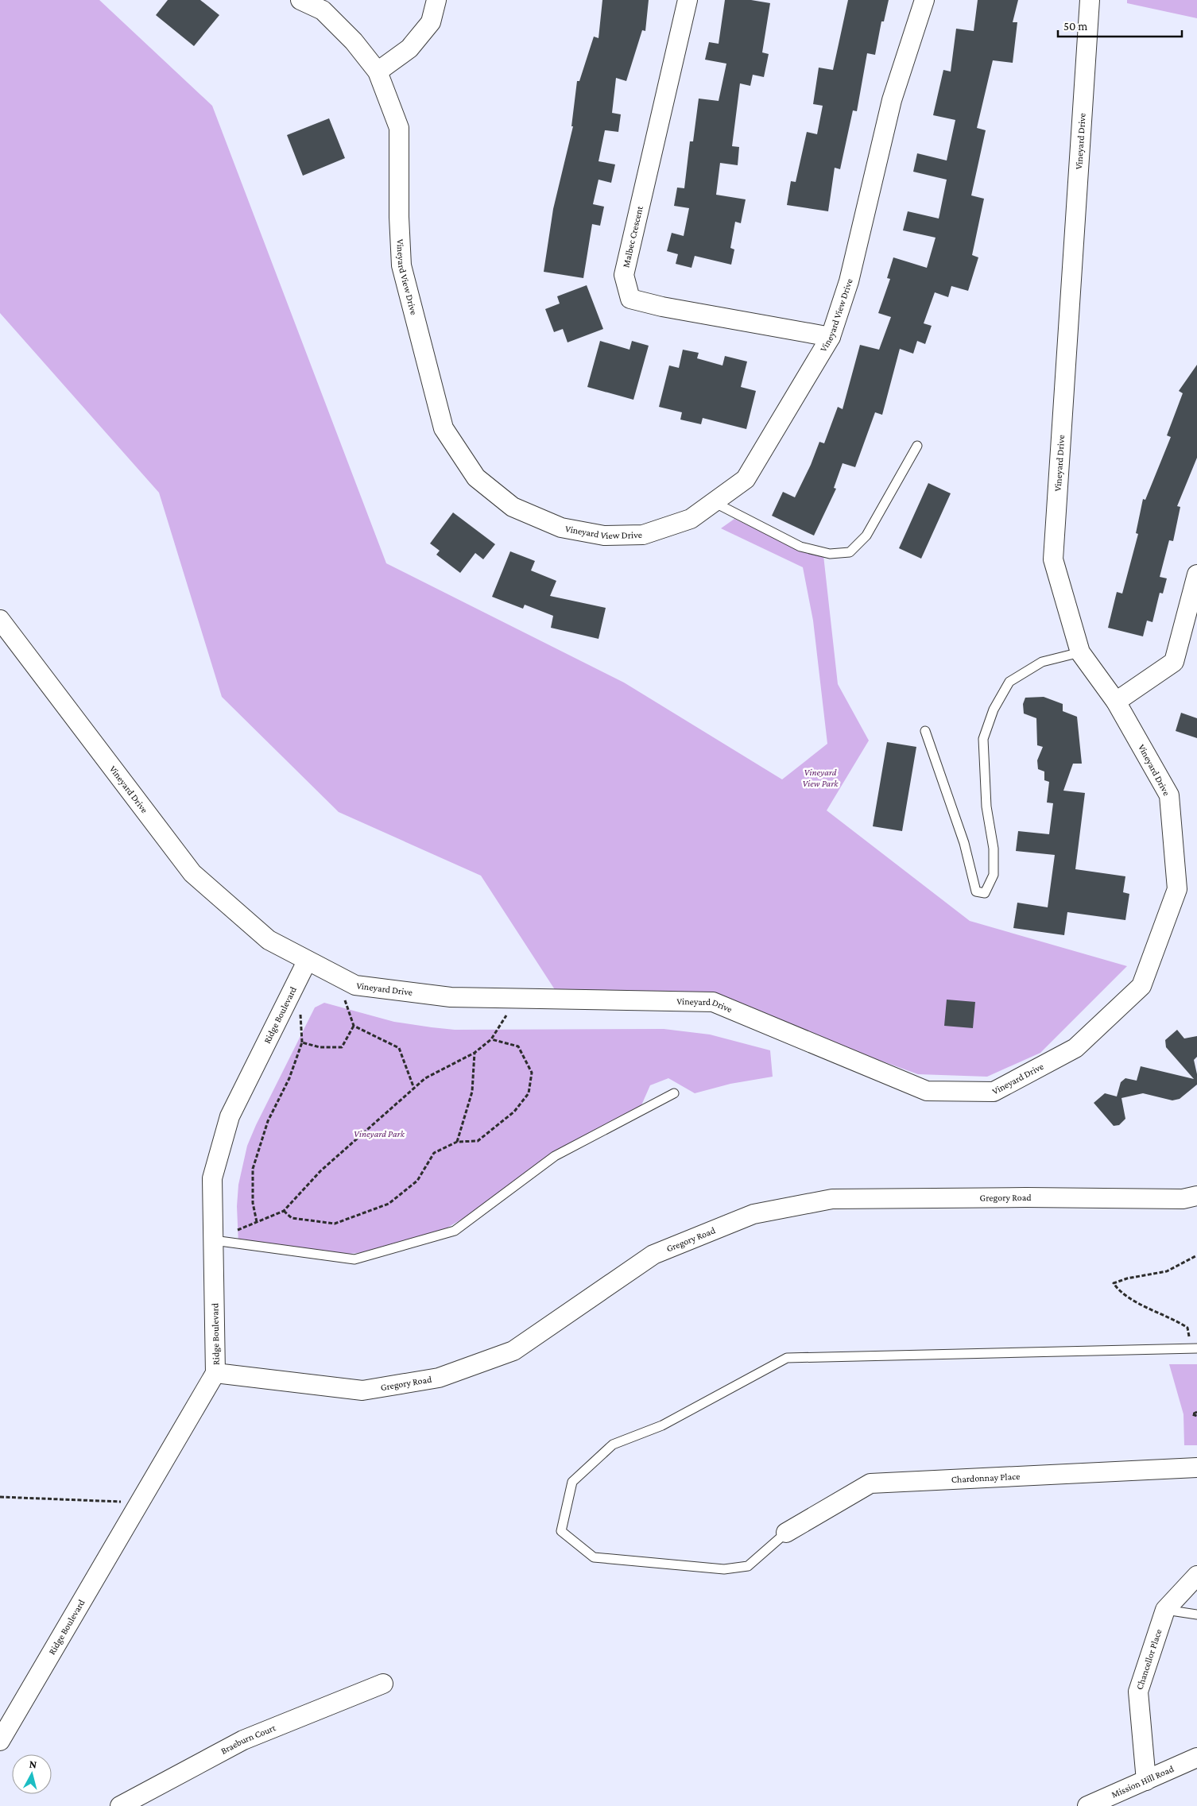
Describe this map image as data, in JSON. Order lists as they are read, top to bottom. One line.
{"streets":{"street":["Vineyard Drive","Malbec Crescent","Vineyard View Drive","Ridge Boulevard","Gregory Road","Chardonnay Place","Chancellor Place","Braeburn Court","Mission Hill Road"]},"crossings":[["Vineyard Drive","Ridge Boulevard"],["Malbec Crescent","Vineyard View Drive"],["Ridge Boulevard","Gregory Road"],["Chancellor Place","Mission Hill Road"]],"parks":["Vineyard View Park","Vineyard Park"],"scale_bar":"50 m","north":"top"}
